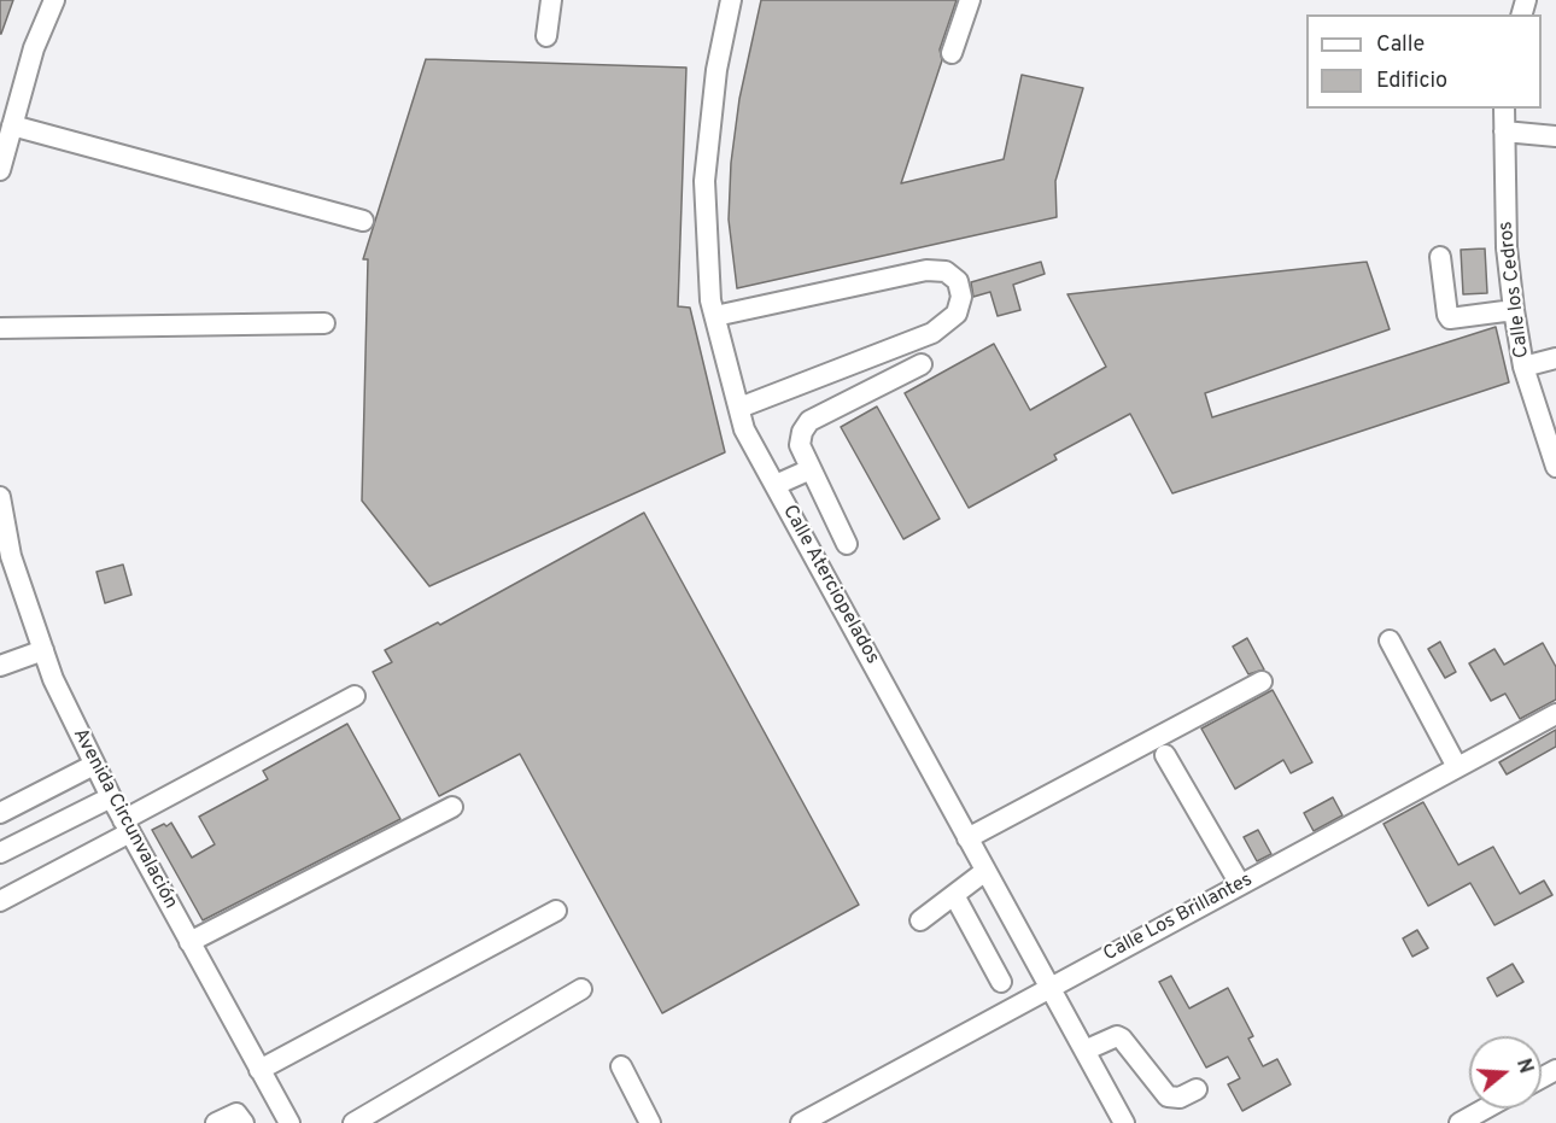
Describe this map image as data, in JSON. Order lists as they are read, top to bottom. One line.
{"streets":{"street":["Calle los Cedros","Calle Aterciopelados","Avenida Circunvalación","Calle Los Brillantes"]},"crossings":[["Calle Aterciopelados","Calle Los Brillantes"]],"legend":["Calle","Edificio"],"north":"right"}
